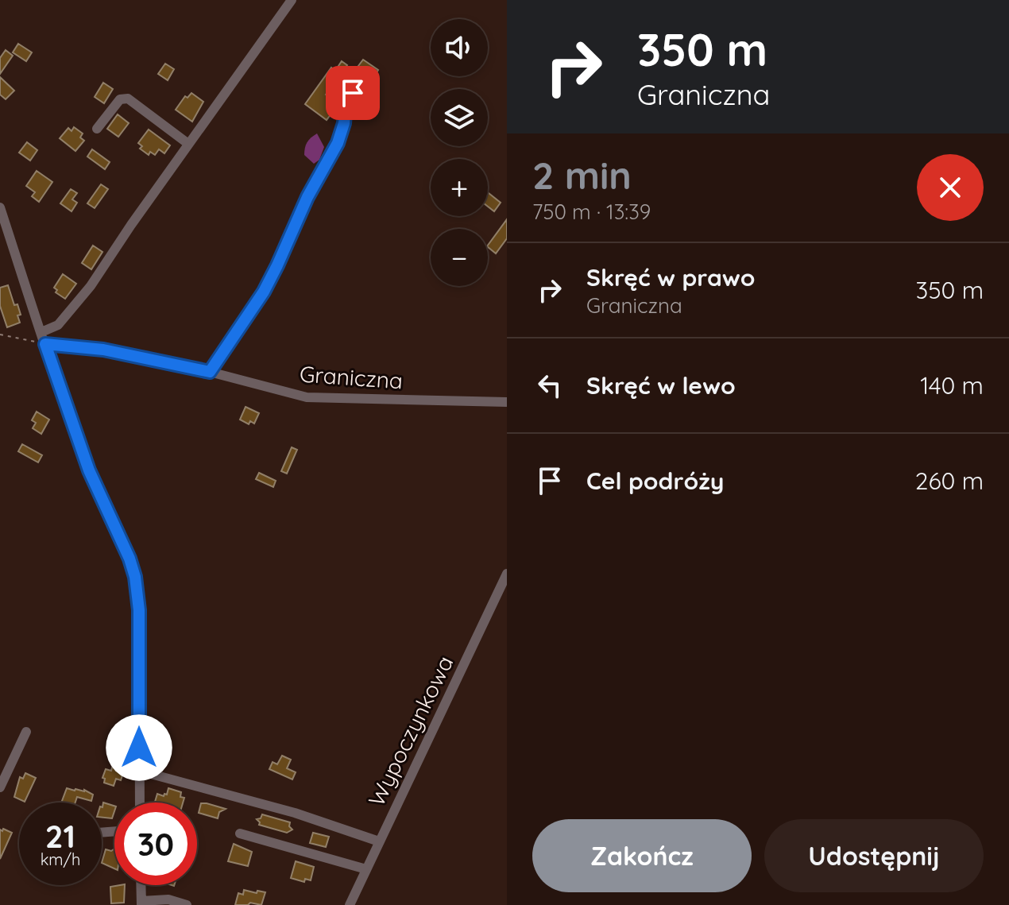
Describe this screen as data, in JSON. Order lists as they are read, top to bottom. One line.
{"streets":{"street":["Graniczna","Wypoczynkowa"]},"page":{"turn":["350 m","Graniczna"],"map_buttons":["+","−"],"heading":["2 min","750 m · 13:39"],"list":[{"name":"Skręć w prawo","note":"Graniczna","value":"350 m"},{"name":"Skręć w lewo","value":"140 m"},{"name":"Cel podróży","value":"260 m"}],"speed":"21 km/h","limit":"30","buttons":["Zakończ","Udostępnij"]}}
